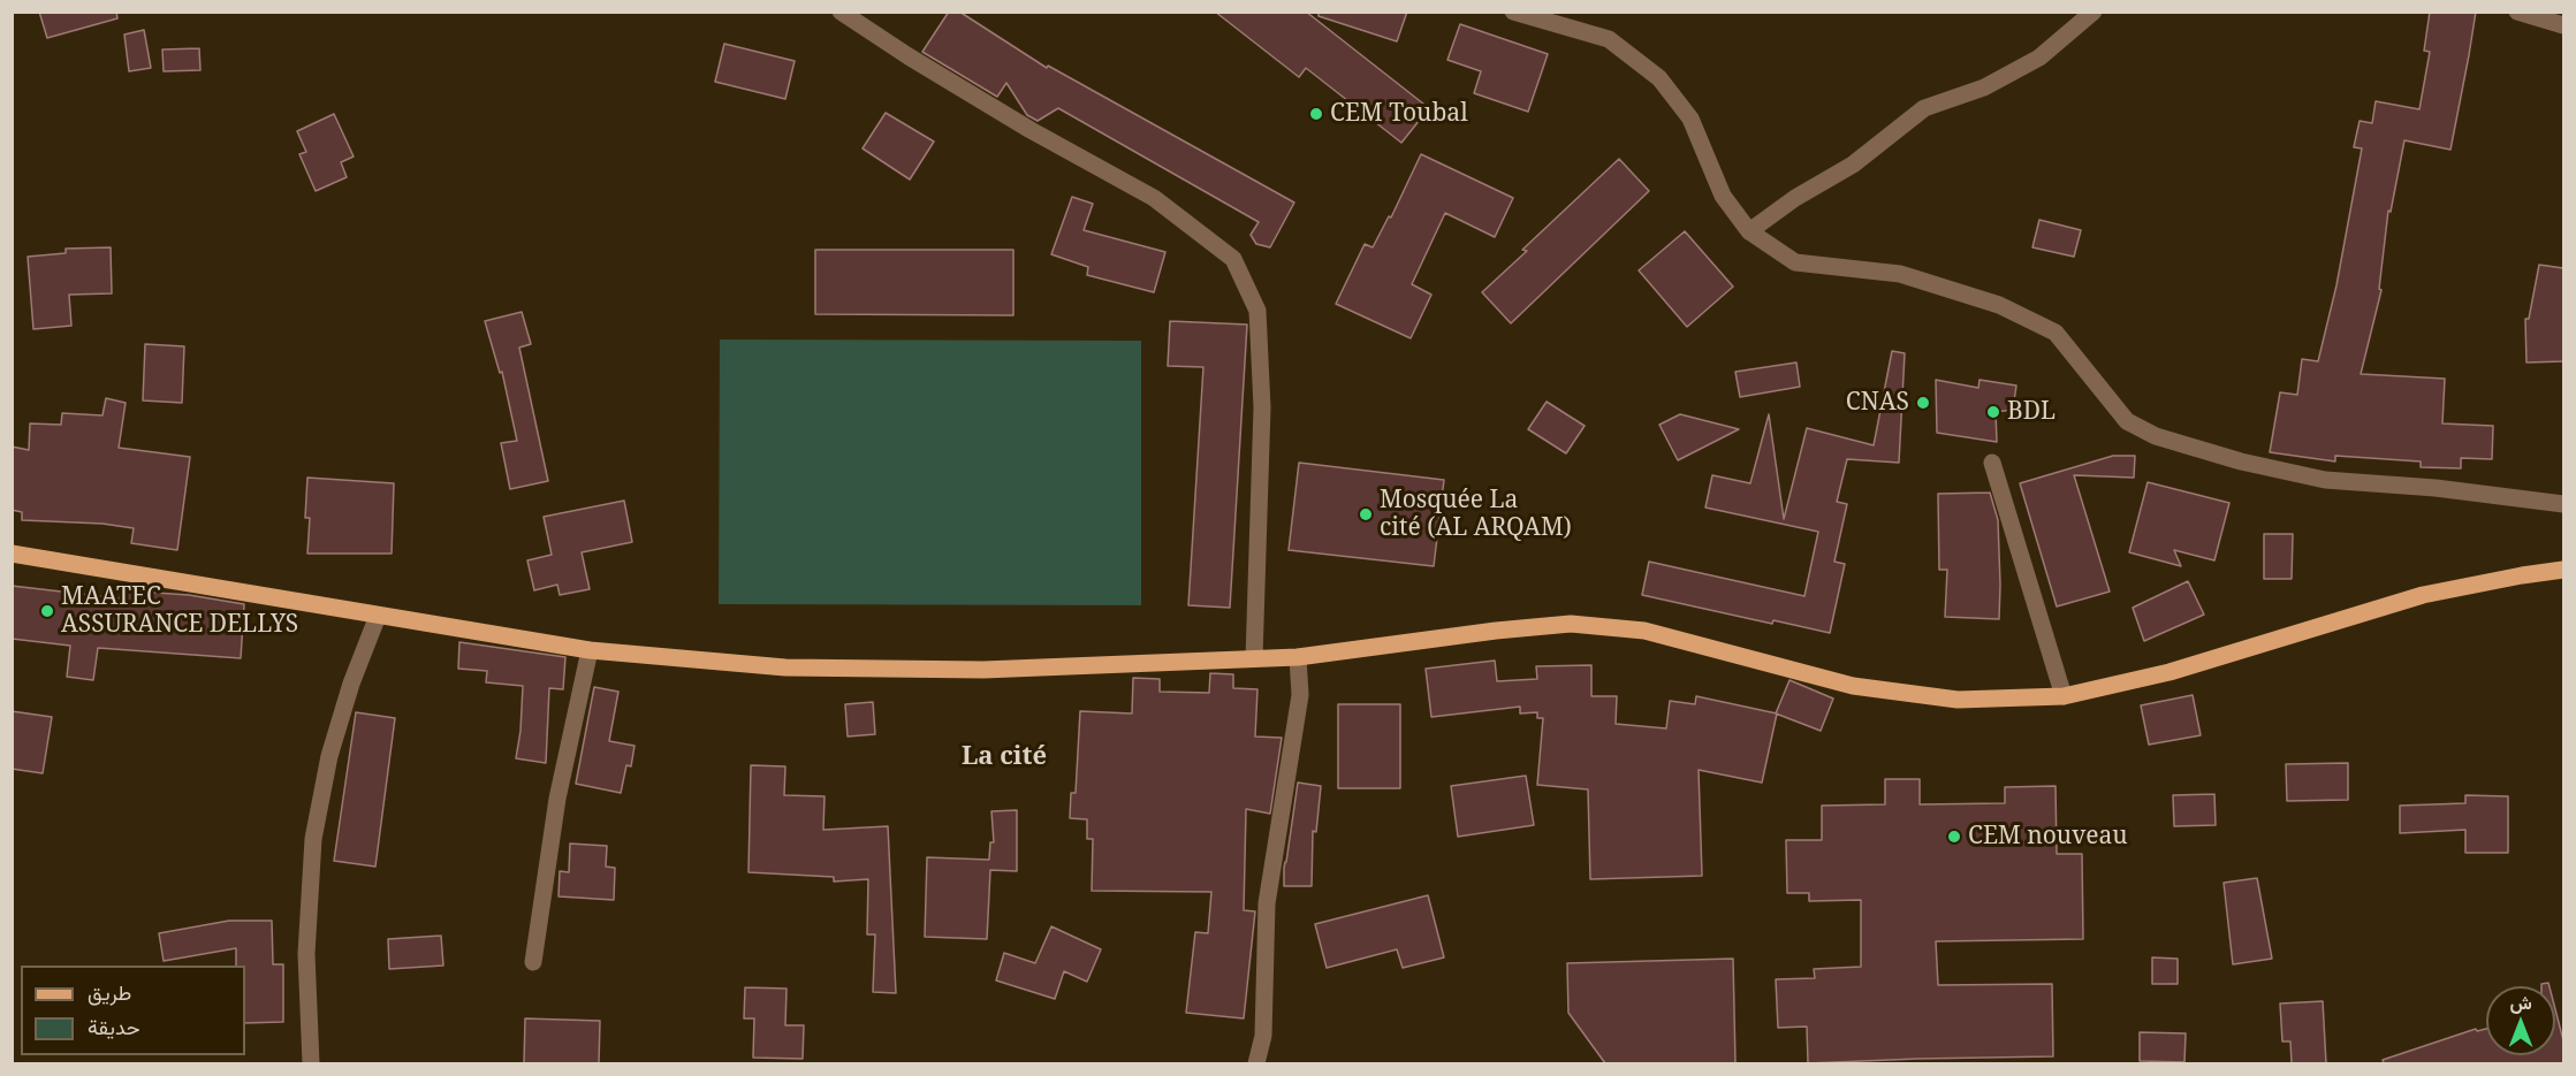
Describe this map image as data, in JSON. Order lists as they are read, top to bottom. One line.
{"districts":["La cité"],"places":["CEM Toubal","CNAS","BDL","Mosquée La cité (AL ARQAM)","MAATEC ASSURANCE DELLYS","CEM nouveau"],"legend":["طريق","حديقة"],"north":"top"}
